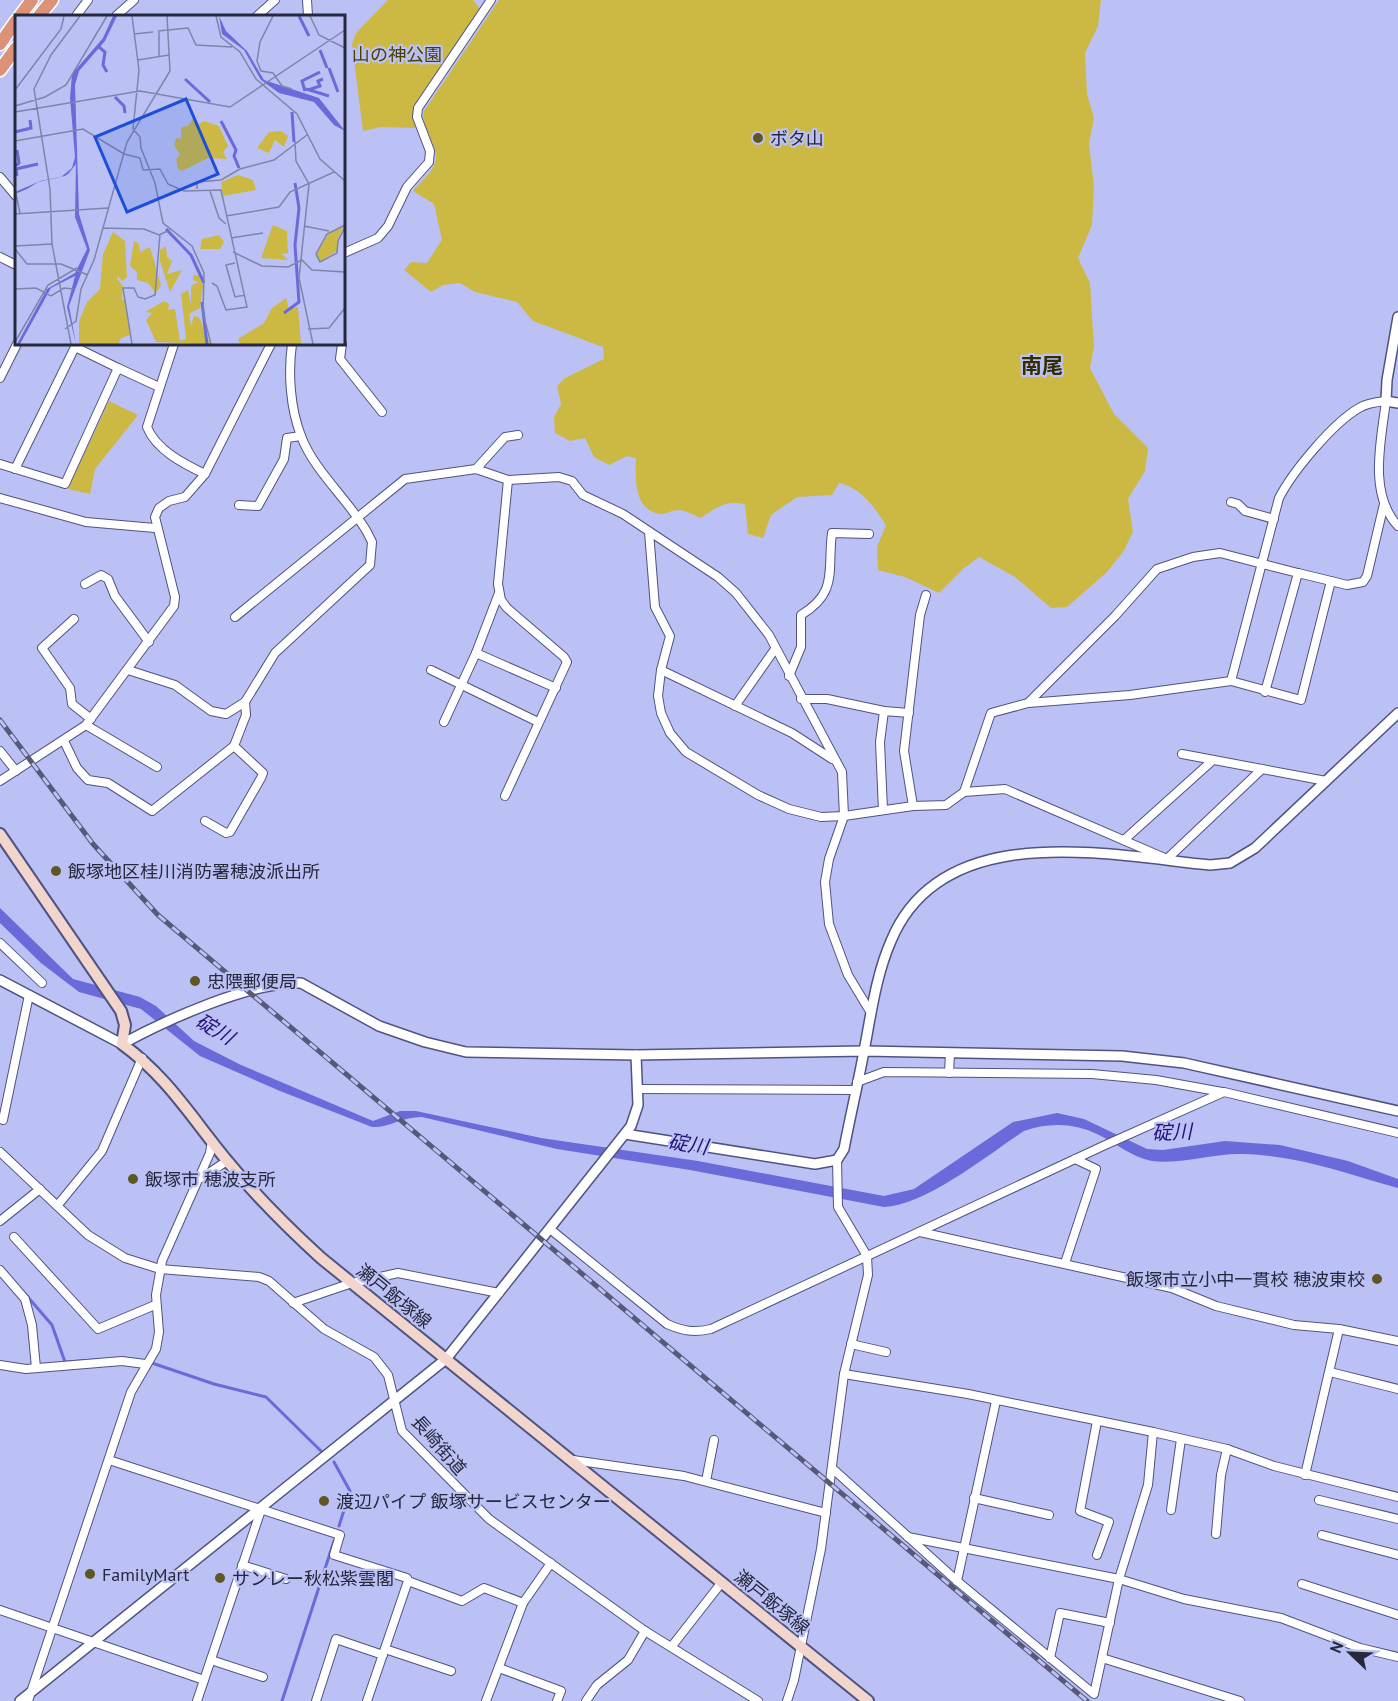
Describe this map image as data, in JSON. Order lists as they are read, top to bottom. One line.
{"streets":{"main road":["瀬戸飯塚線"],"street":["長崎街道"]},"districts":["南尾"],"water":["碇川"],"parks":["山の神公園"],"places":["ボタ山","飯塚地区桂川消防署穂波派出所","忠隈郵便局","飯塚市 穂波支所","飯塚市立小中一貫校 穂波東校","渡辺パイプ 飯塚サービスセンター","FamilyMart","サンレー秋松紫雲閣"],"north":"top left"}
